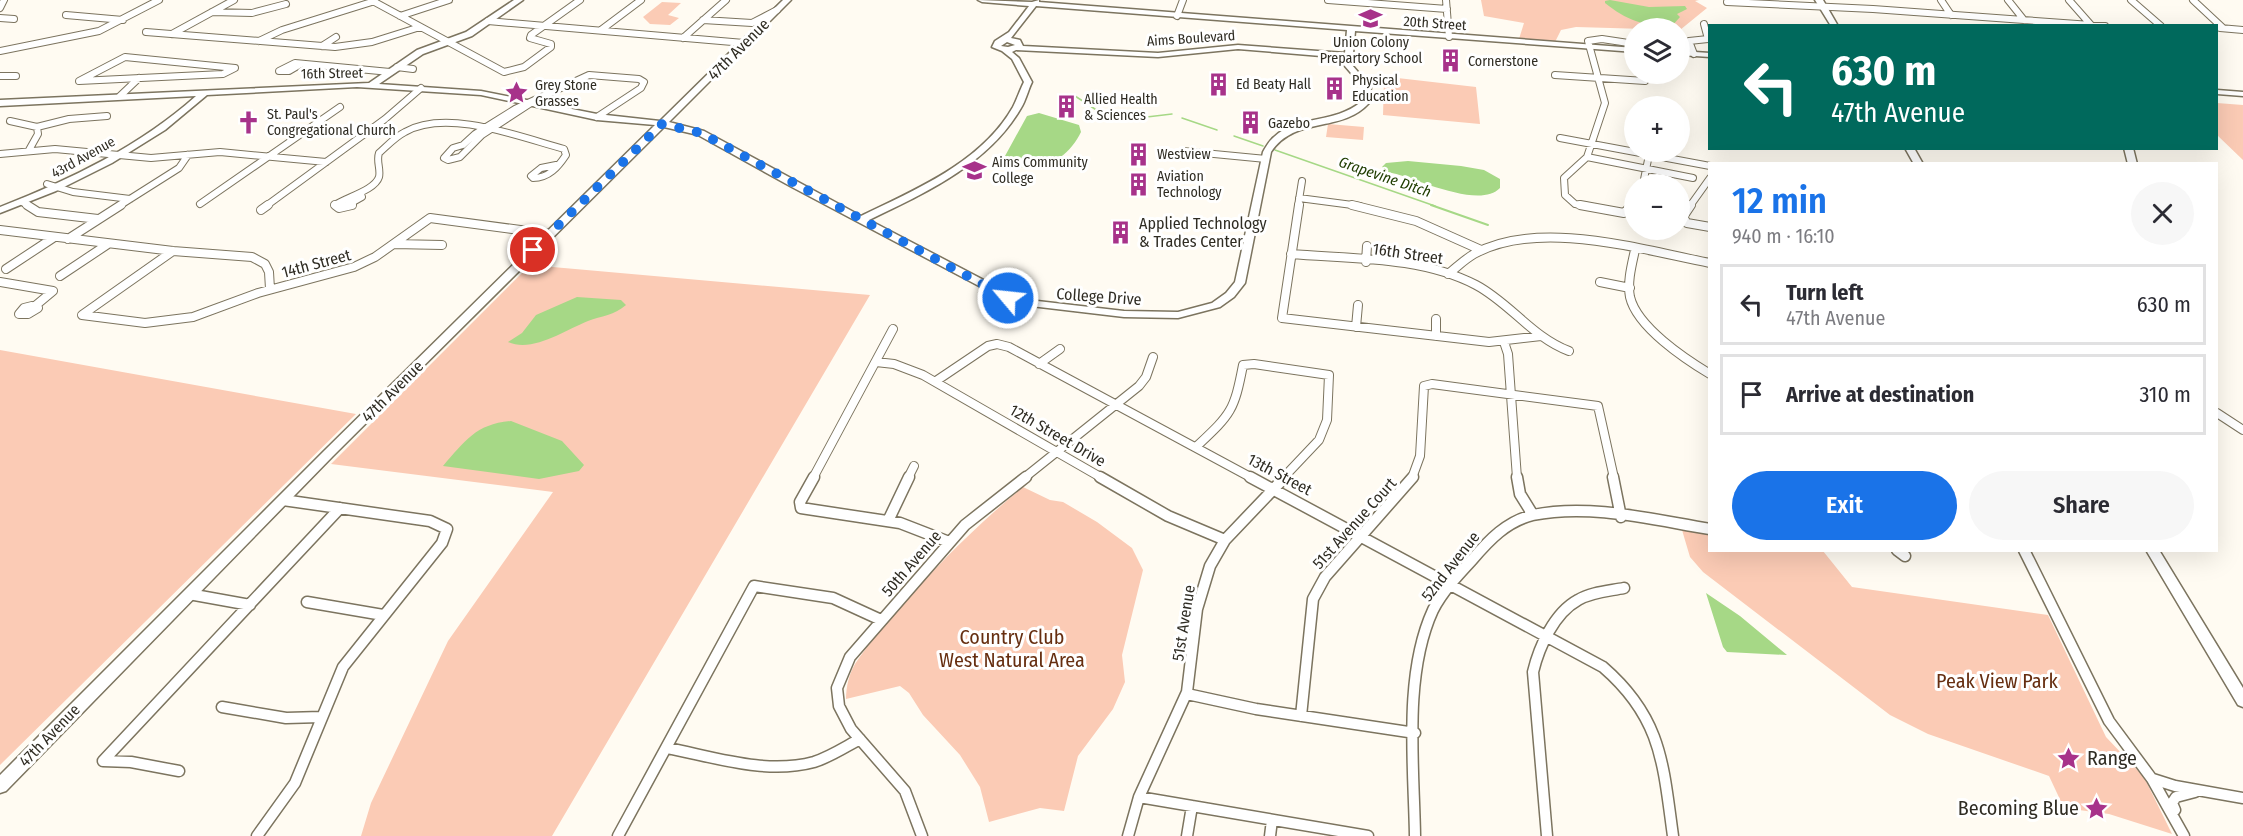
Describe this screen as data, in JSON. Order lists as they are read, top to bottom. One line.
{"streets":{"street":["20th Street","Aims Boulevard","47th Avenue","16th Street","43rd Avenue","14th Street","College Drive","12th Street Drive","13th Street","51st Avenue Court","50th Avenue","52nd Avenue","51st Avenue"]},"crossings":[["Aims Boulevard","College Drive"],["47th Avenue","16th Street"],["47th Avenue","14th Street"],["47th Avenue","College Drive"],["16th Street","43rd Avenue"],["16th Street","College Drive"],["12th Street Drive","13th Street"],["12th Street Drive","50th Avenue"],["12th Street Drive","51st Avenue"],["13th Street","51st Avenue Court"],["13th Street","50th Avenue"],["13th Street","52nd Avenue"],["13th Street","51st Avenue"]],"water":["Grapevine Ditch"],"parks":["Country Club West Natural Area","Peak View Park"],"places":{"school or university":["Union Colony Prepartory School","Aims Community College"],"building":["Cornerstone","Ed Beaty Hall","Physical Education","Allied Health & Sciences","Gazebo","Westview","Aviation Technology","Applied Technology & Trades Center"],"place":["Grey Stone Grasses","Range","Becoming Blue"],"church":["St. Paul's Congregational Church"]},"page":{"map_buttons":["+","−"],"turn":["630 m","47th Avenue"],"heading":["12 min","940 m · 16:10"],"list":[{"name":"Turn left","note":"47th Avenue","value":"630 m"},{"name":"Arrive at destination","value":"310 m"}],"buttons":["Exit","Share"]}}
